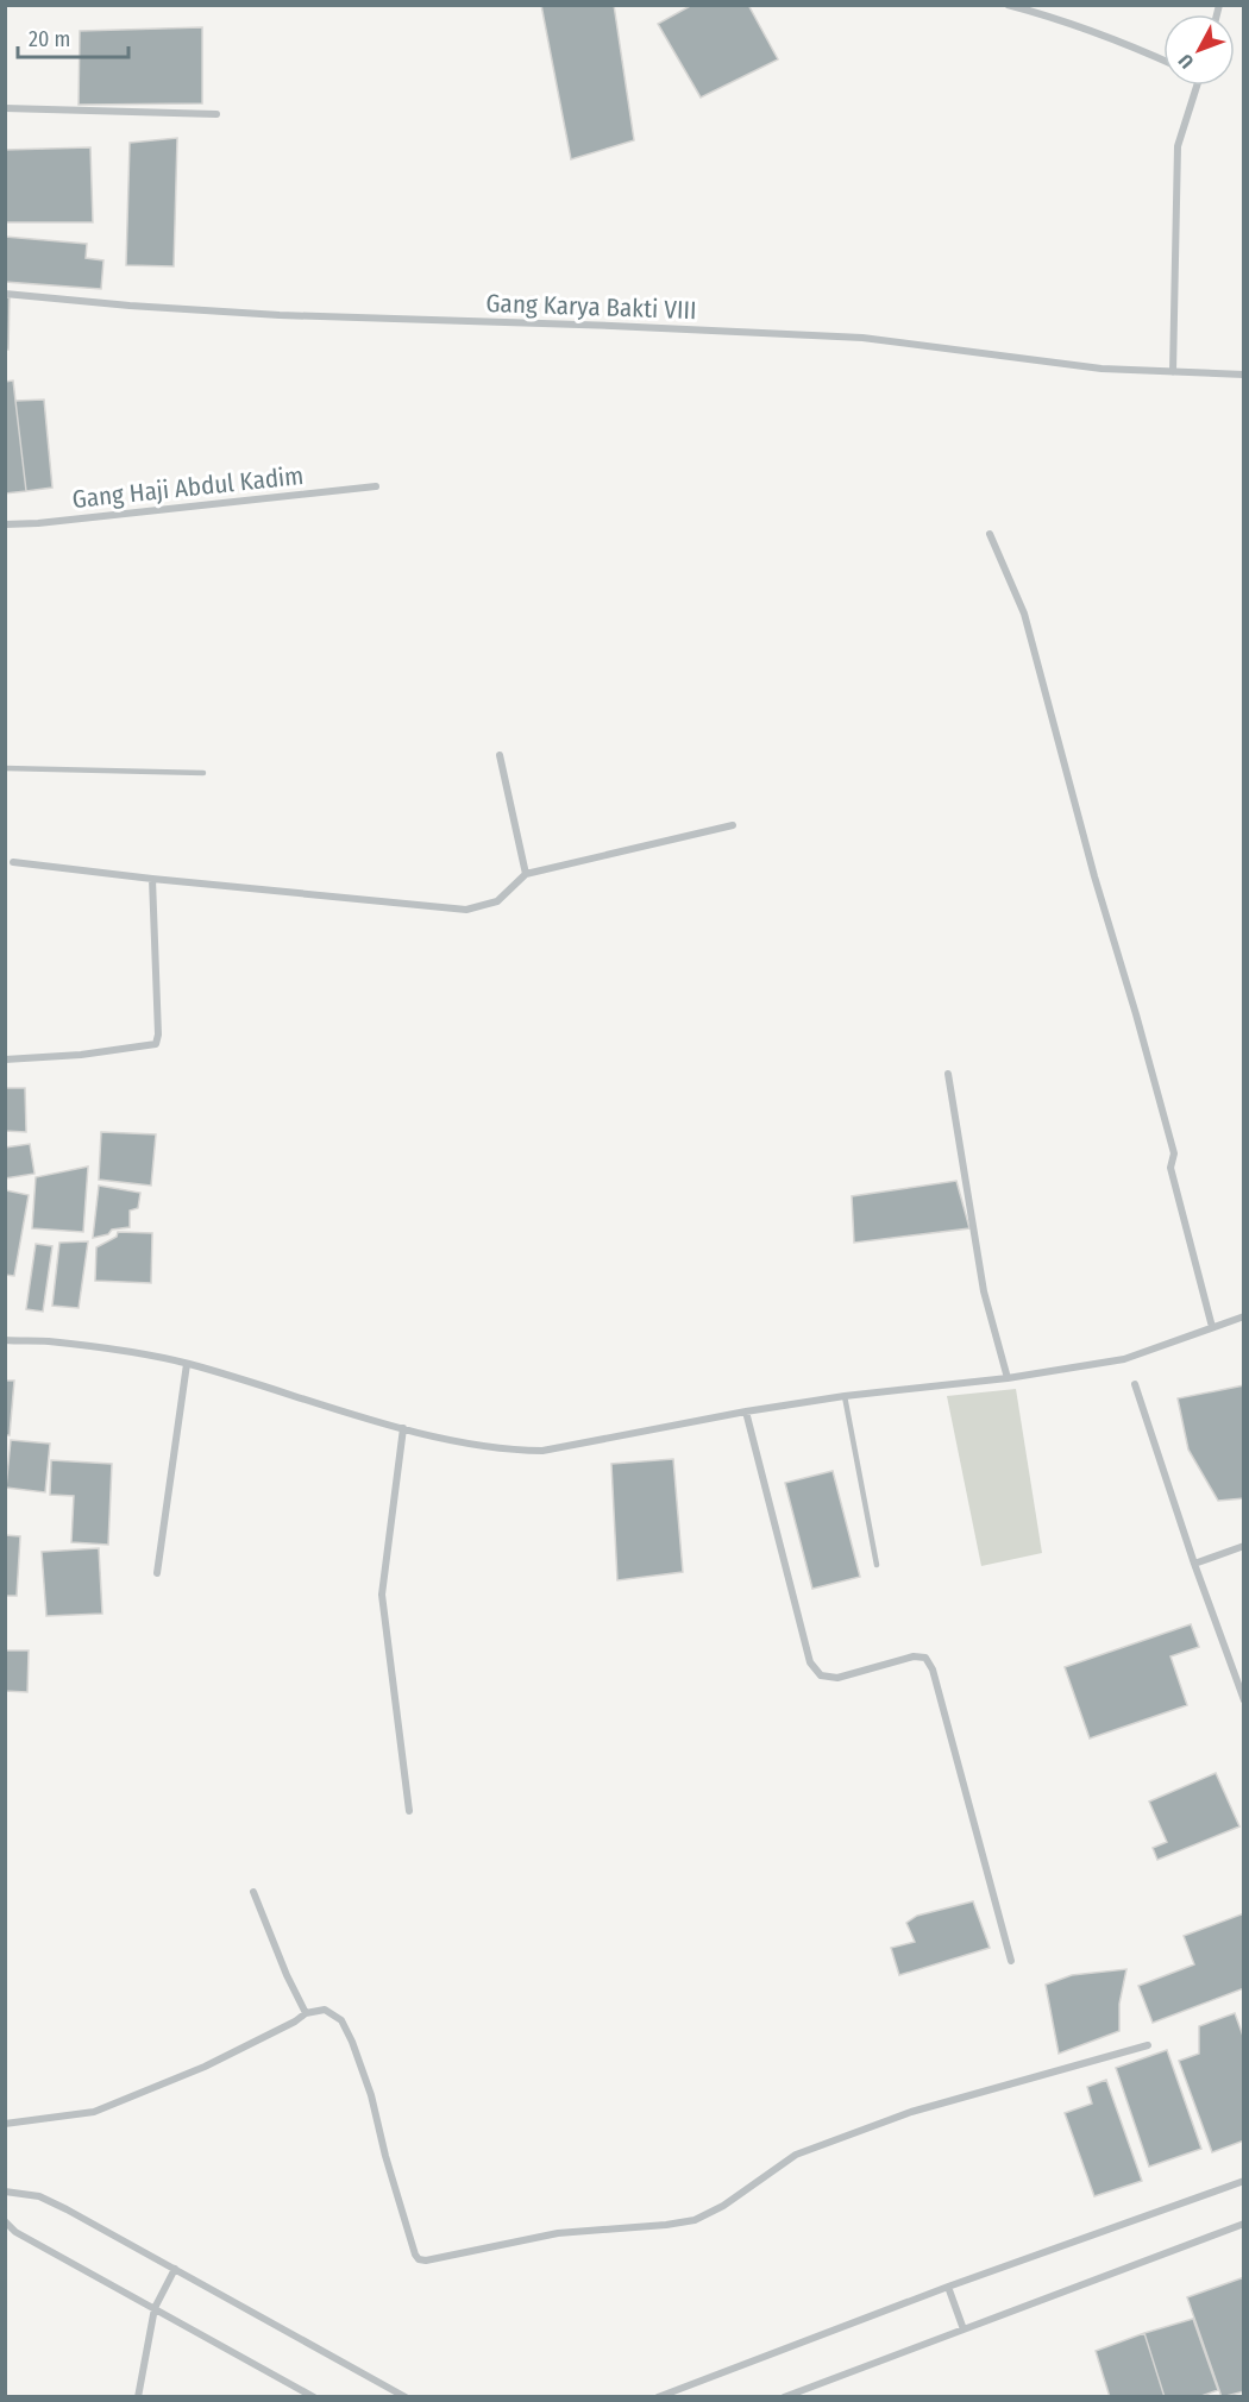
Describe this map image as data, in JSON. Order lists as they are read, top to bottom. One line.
{"streets":{"street":["Gang Karya Bakti VIII","Gang Haji Abdul Kadim"]},"scale_bar":"20 m","north":"bottom left"}
